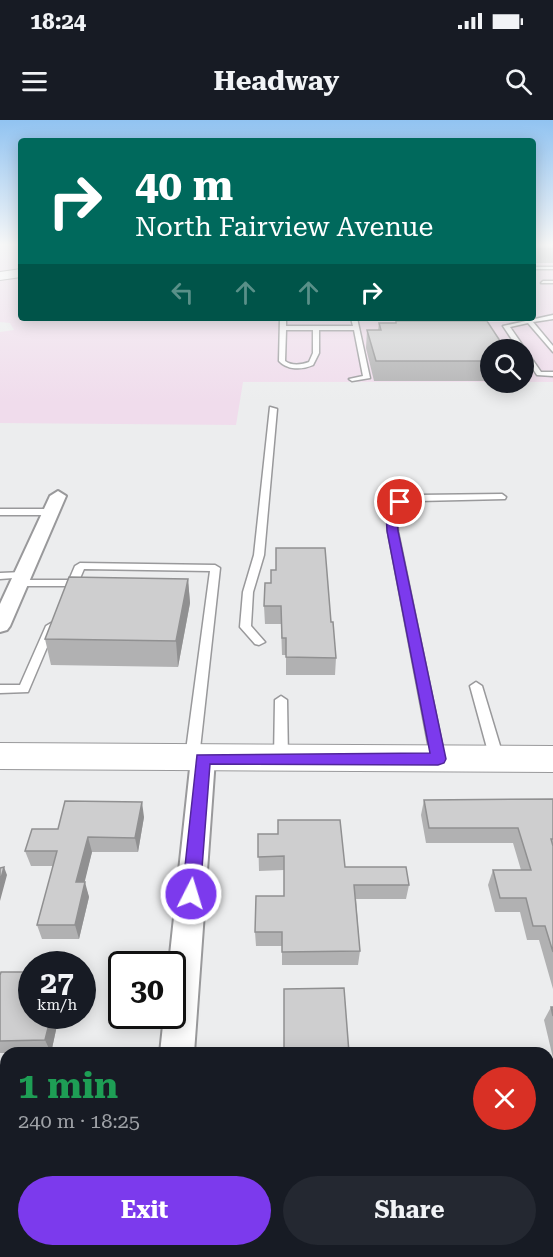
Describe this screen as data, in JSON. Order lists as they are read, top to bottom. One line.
{"page":{"status":"18:24","header":"Headway","turn":["40 m","North Fairview Avenue"],"speed":"27 km/h","limit":"30","heading":["1 min","240 m · 18:25"],"buttons":["Exit","Share"]}}
